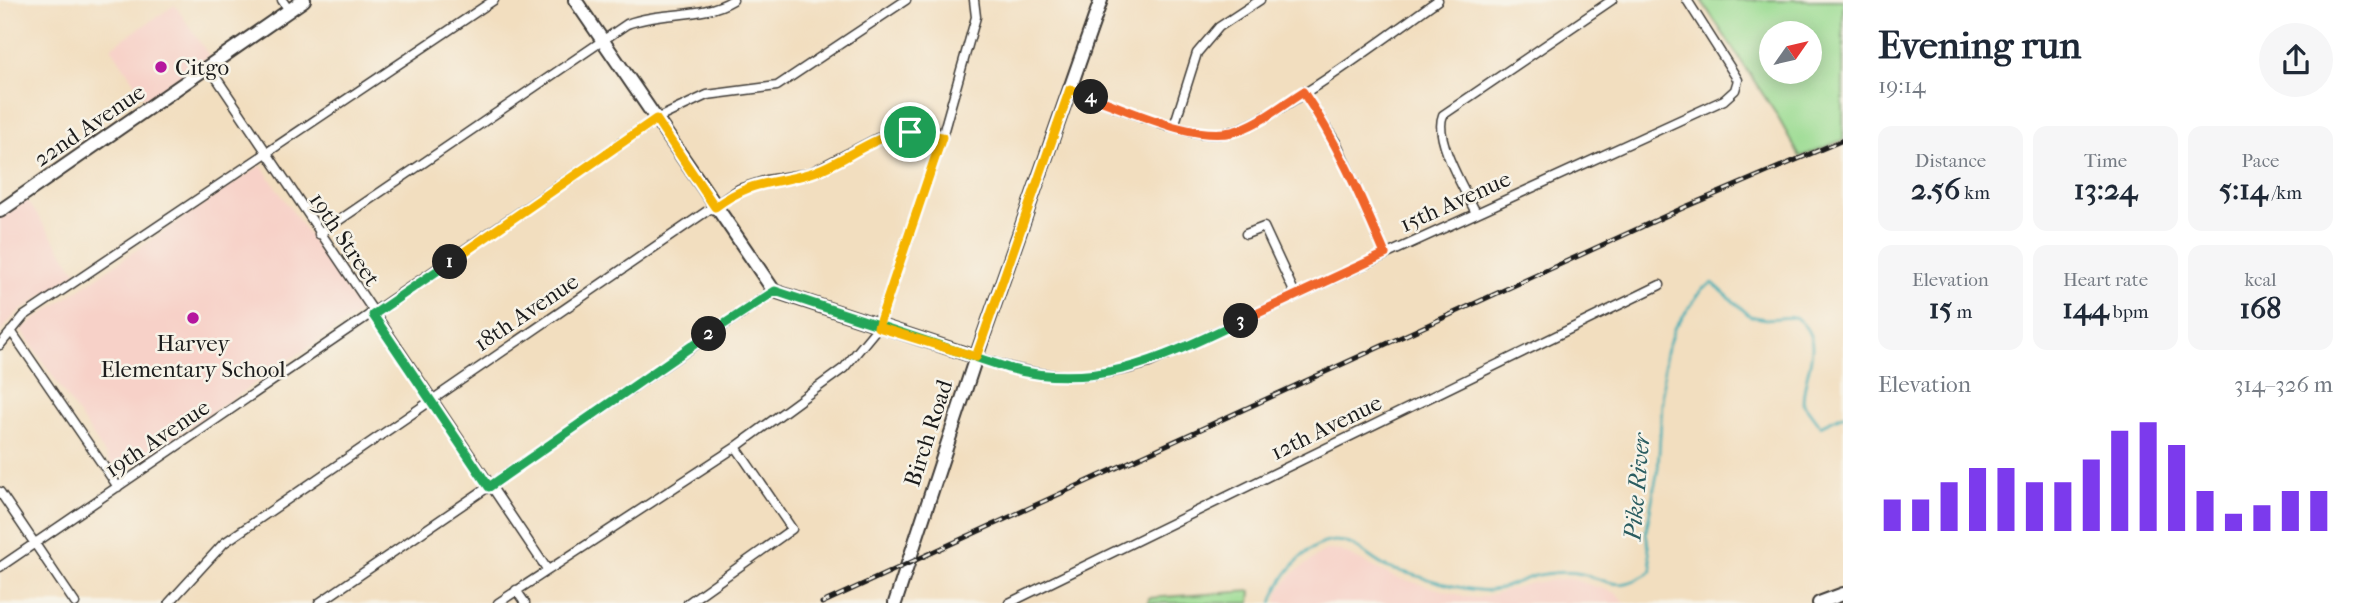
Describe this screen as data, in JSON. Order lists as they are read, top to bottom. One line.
{"streets":{"street":["22nd Avenue","15th Avenue","19th Street","18th Avenue","12th Avenue","Birch Road","19th Avenue"]},"crossings":[["22nd Avenue","19th Street"],["15th Avenue","Birch Road"],["19th Street","18th Avenue"],["19th Street","19th Avenue"]],"water":["Pike River"],"places":["Citgo","Harvey Elementary School"],"north":"top right","page":{"heading":["Evening run","19:14"],"pins":["4","1","3","2"],"stats":[["Distance","2.56 km"],["Time","13:24"],["Pace","5:14 /km"],["Elevation","15 m"],["Heart rate","144 bpm"],["kcal","168"]],"chart":["Elevation","314–326 m"]}}
